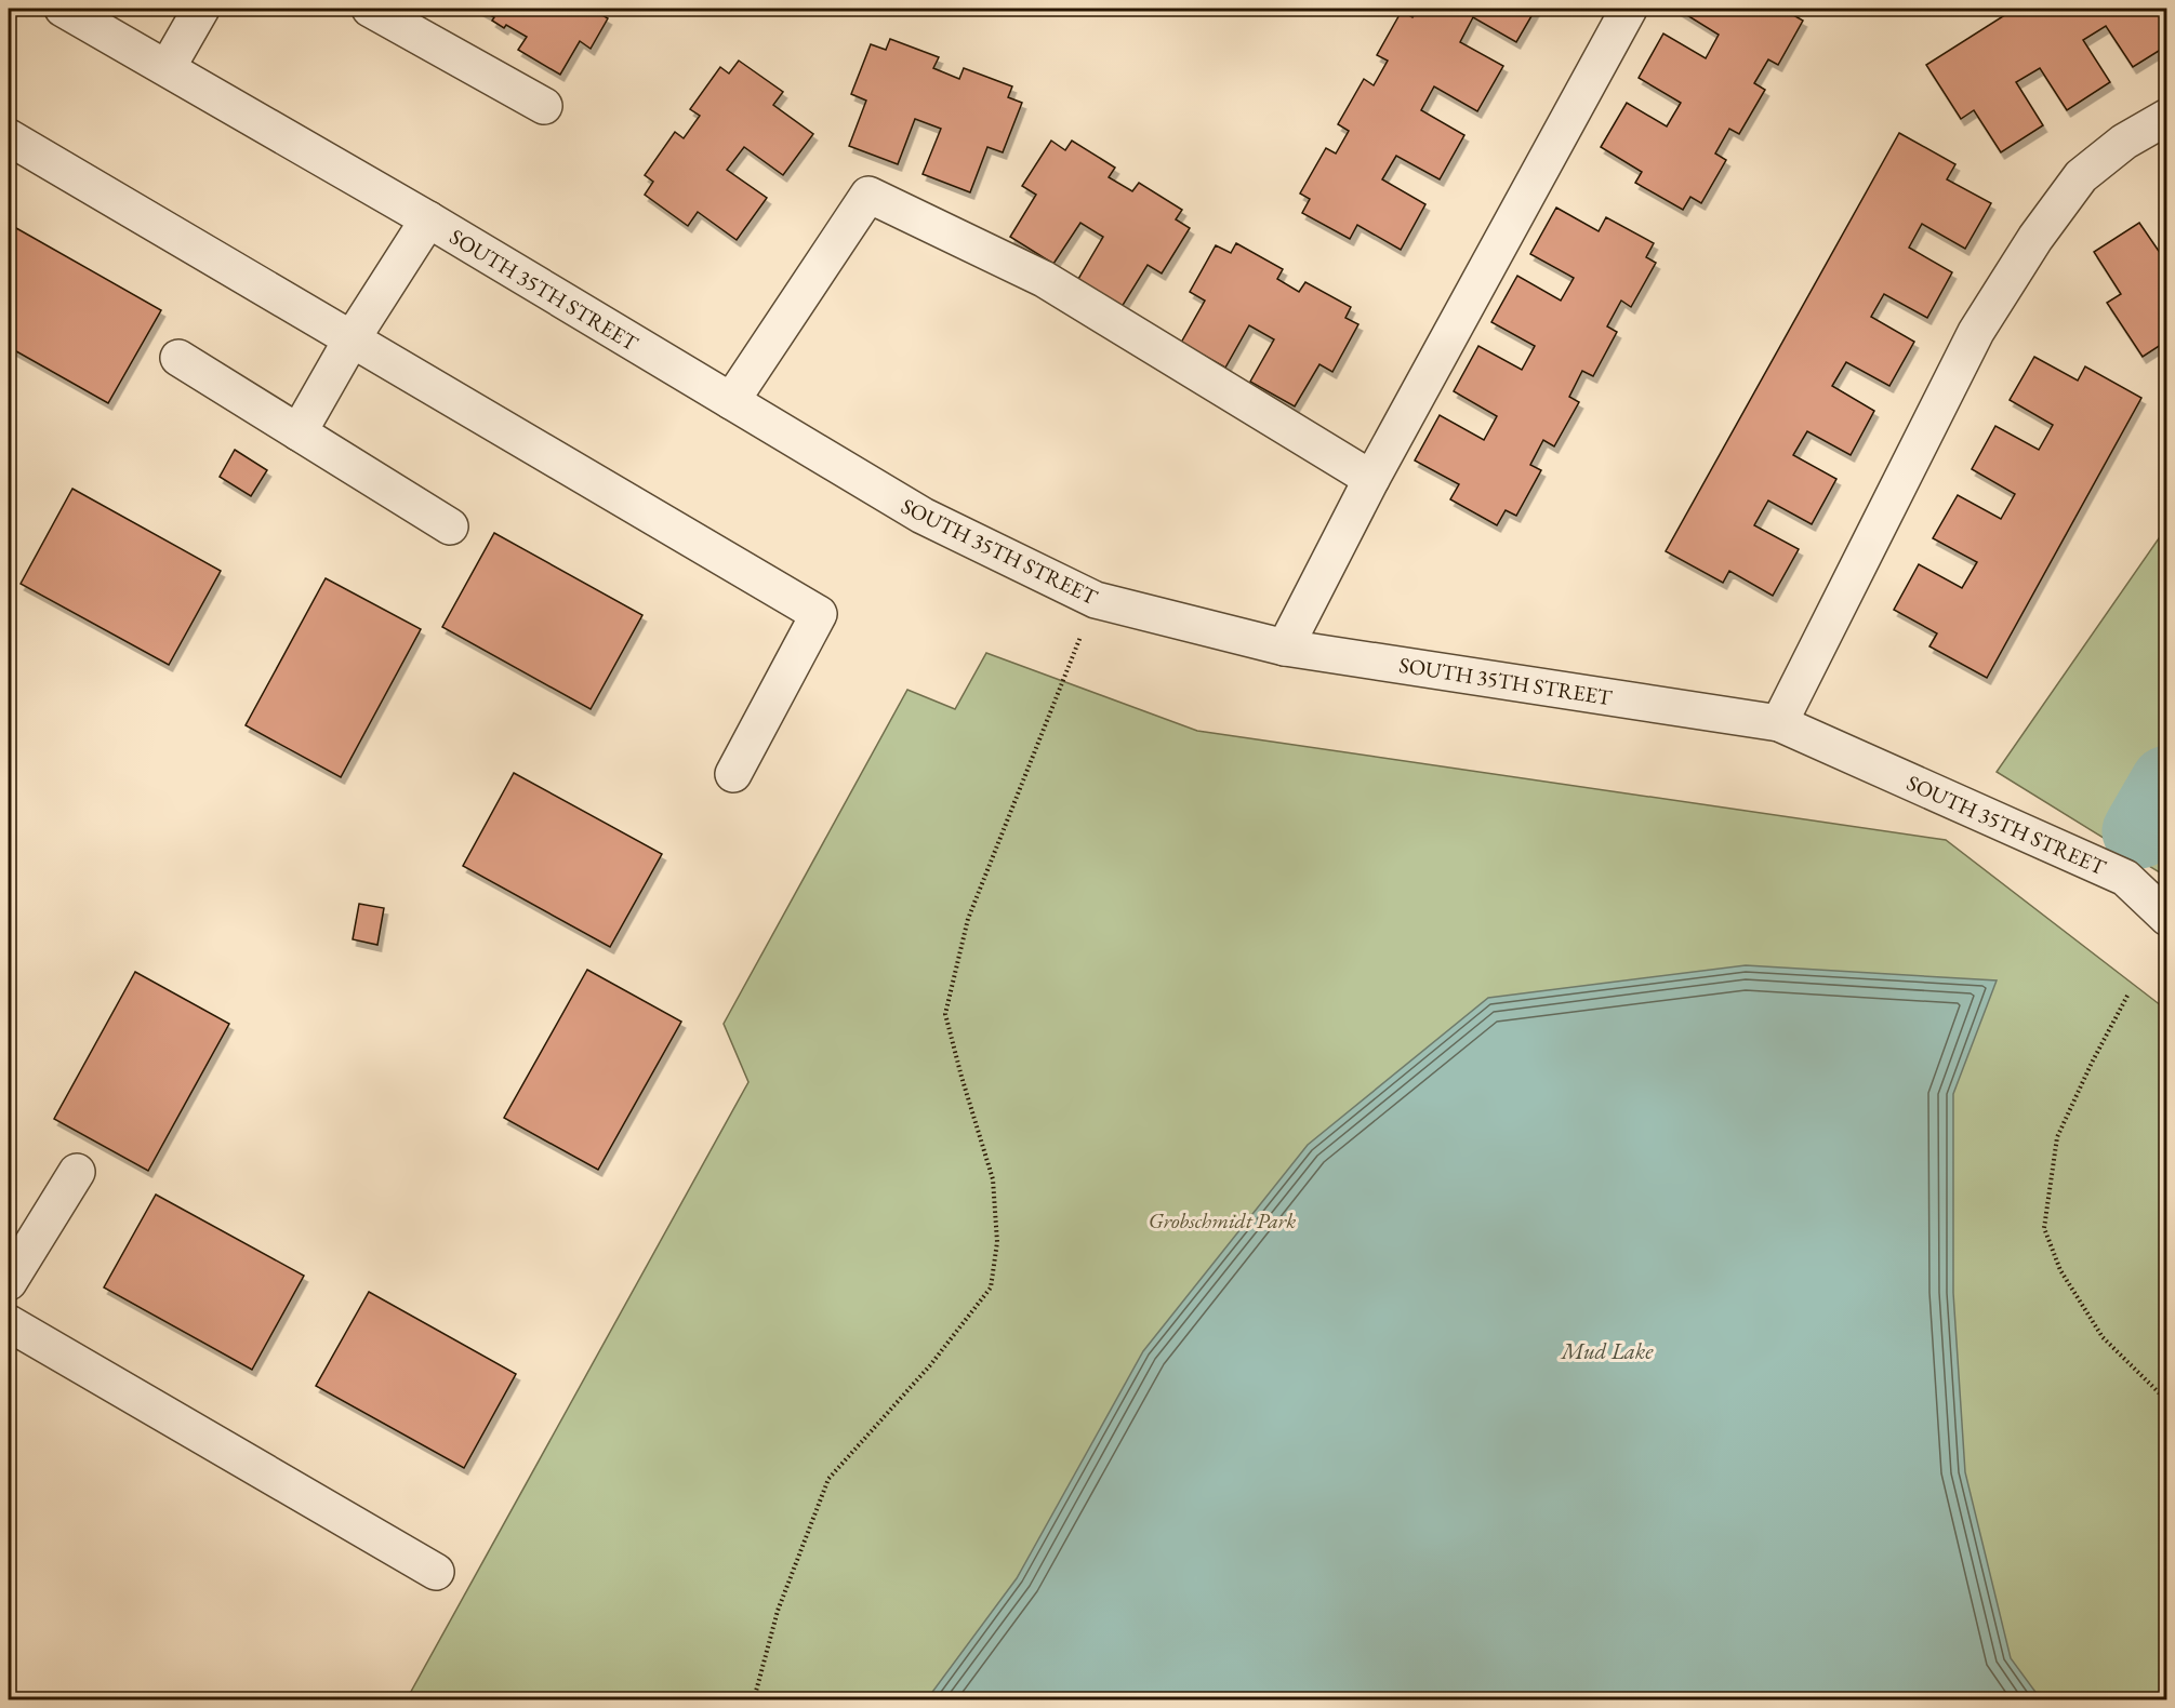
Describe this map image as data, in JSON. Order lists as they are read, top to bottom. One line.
{"streets":{"street":["SOUTH 35TH STREET"]},"water":["Mud Lake"],"parks":["Grobschmidt Park"]}
